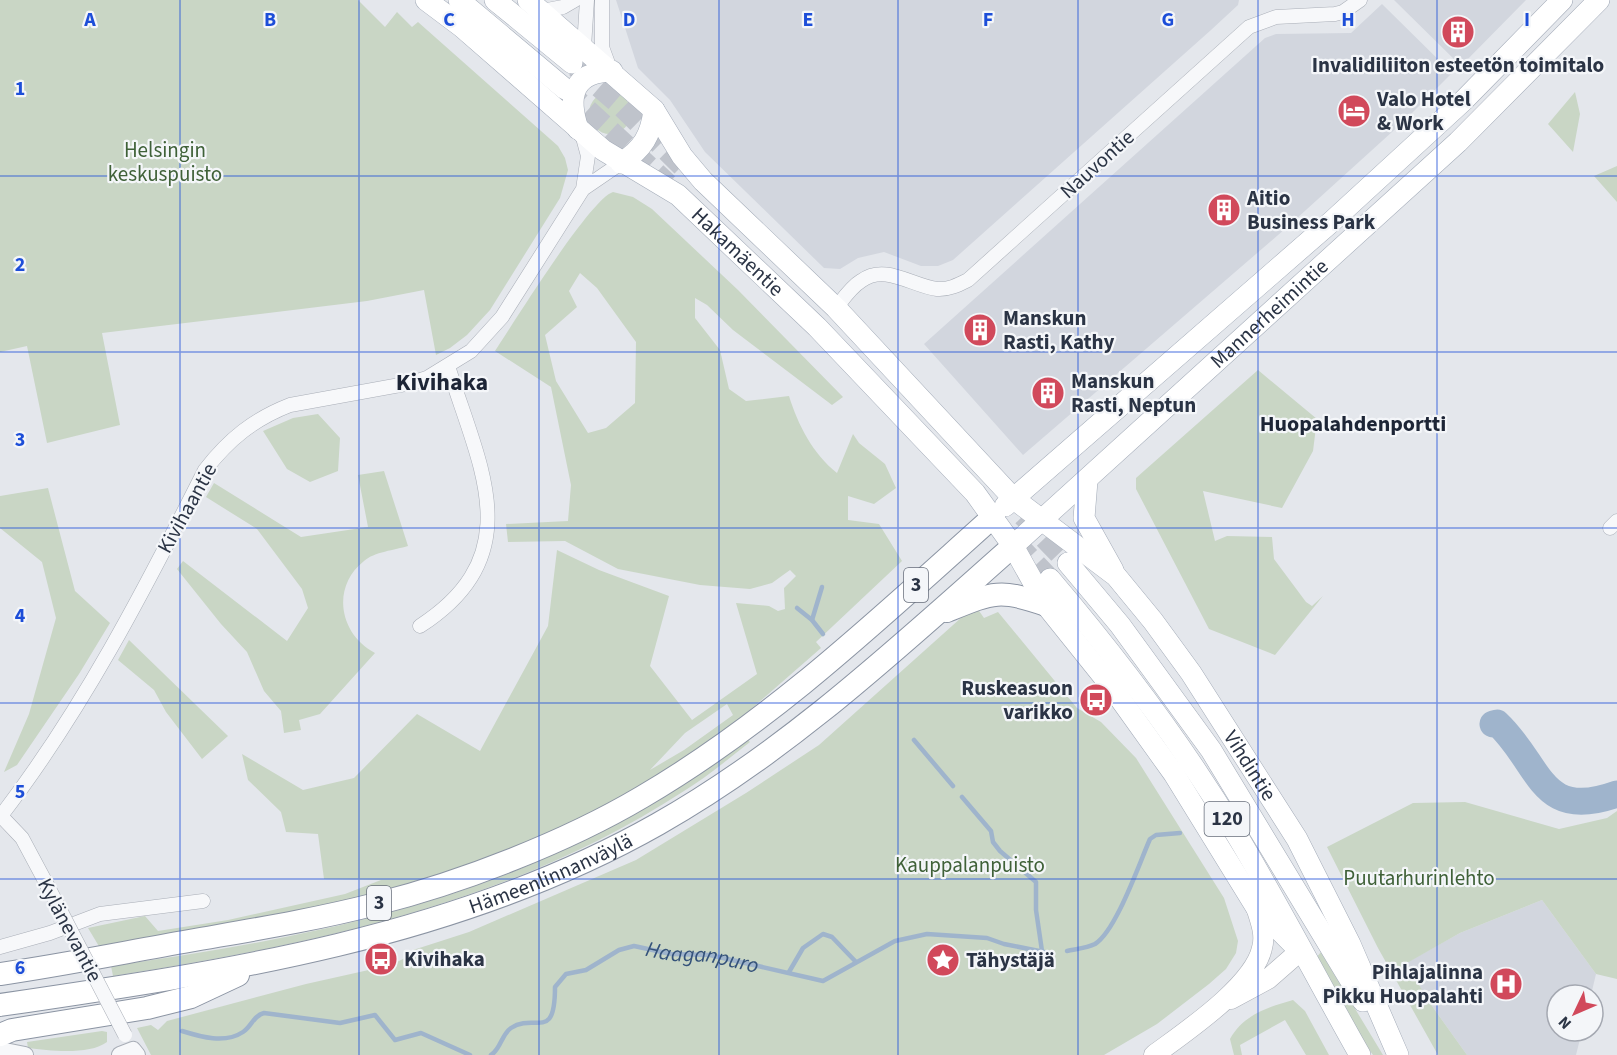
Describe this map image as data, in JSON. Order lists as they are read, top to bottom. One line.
{"streets":{"highway":["3","Hämeenlinnanväylä"],"main road":["Hakamäentie","Mannerheimintie","Vihdintie","120"],"street":["Nauvontie","Kivihaantie","Kylänevantie"]},"crossings":[["Nauvontie","Hakamäentie"],["Hakamäentie","Mannerheimintie"],["Hakamäentie","Kivihaantie"],["Hakamäentie","Vihdintie"],["Hakamäentie","Hämeenlinnanväylä"],["Mannerheimintie","Vihdintie"],["Mannerheimintie","Hämeenlinnanväylä"],["Kivihaantie","Kylänevantie"]],"districts":["Kivihaka","Huopalahdenportti"],"water":["Haaganpuro"],"parks":["Helsingin keskuspuisto","Kauppalanpuisto","Puutarhurinlehto"],"places":{"building":["Invalidiliiton esteetön toimitalo","Aitio Business Park","Manskun Rasti, Kathy","Manskun Rasti, Neptun"],"hotel":["Valo Hotel & Work"],"bus stop":["Ruskeasuon varikko","Kivihaka"],"place":["Tähystäjä"],"hospital":["Pihlajalinna Pikku Huopalahti"]},"north":"bottom left","grid":{"columns":["A","B","C","D","E","F","G","H","I"],"rows":["1","2","3","4","5","6"]}}
